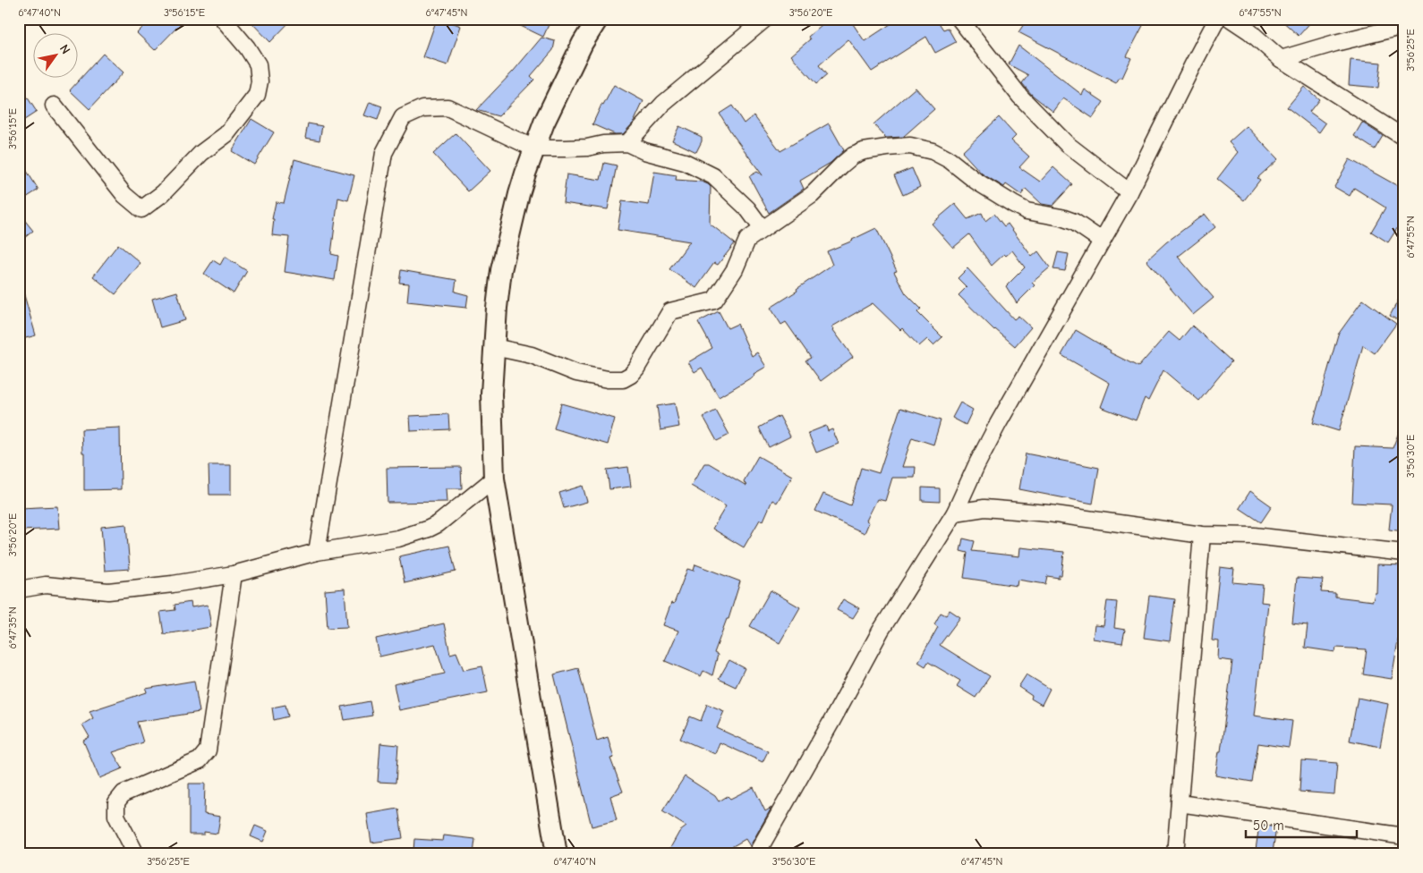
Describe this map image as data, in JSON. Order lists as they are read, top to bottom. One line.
{"scale_bar":"50 m","north":"top right","coordinates":["6°47'40\"N","3°56'15\"E","6°47'45\"N","3°56'20\"E","6°47'55\"N","3°56'25\"E","3°56'30\"E","6°47'35\"N"]}
